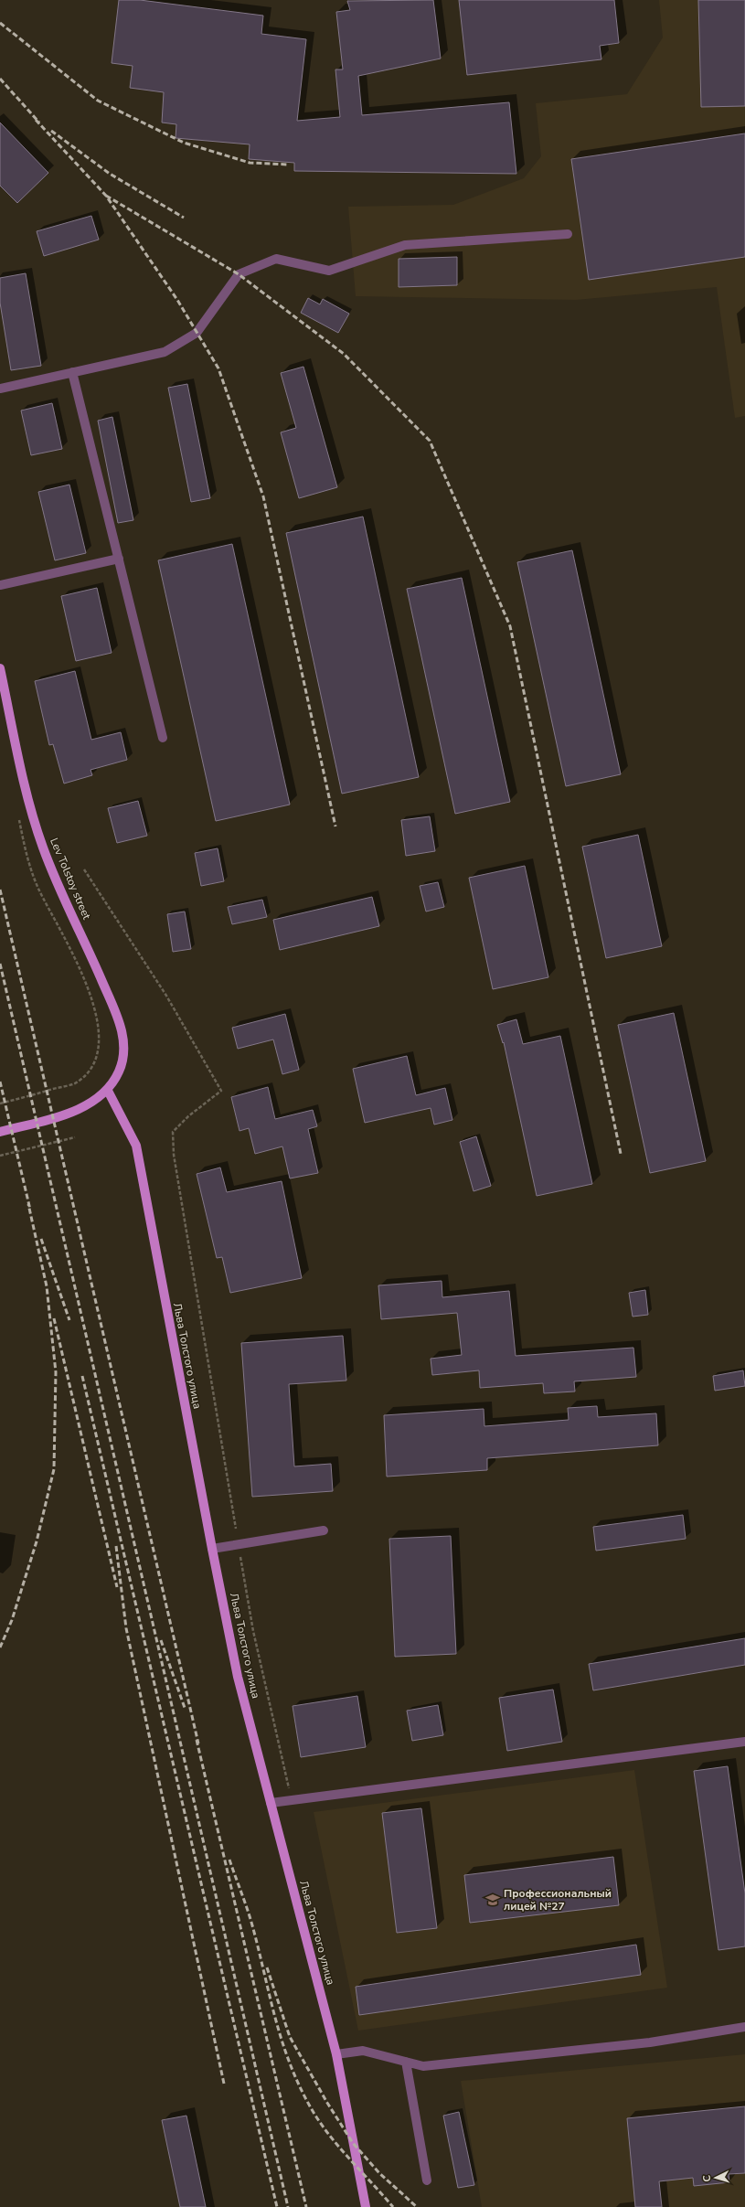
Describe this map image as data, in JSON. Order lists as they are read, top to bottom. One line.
{"streets":{"main road":["Lev Tolstoy street","Льва Толстого улица"]},"crossings":[["Lev Tolstoy street","Льва Толстого улица"]],"places":{"school or university":["Профессиональный лицей №27"]},"north":"left"}
